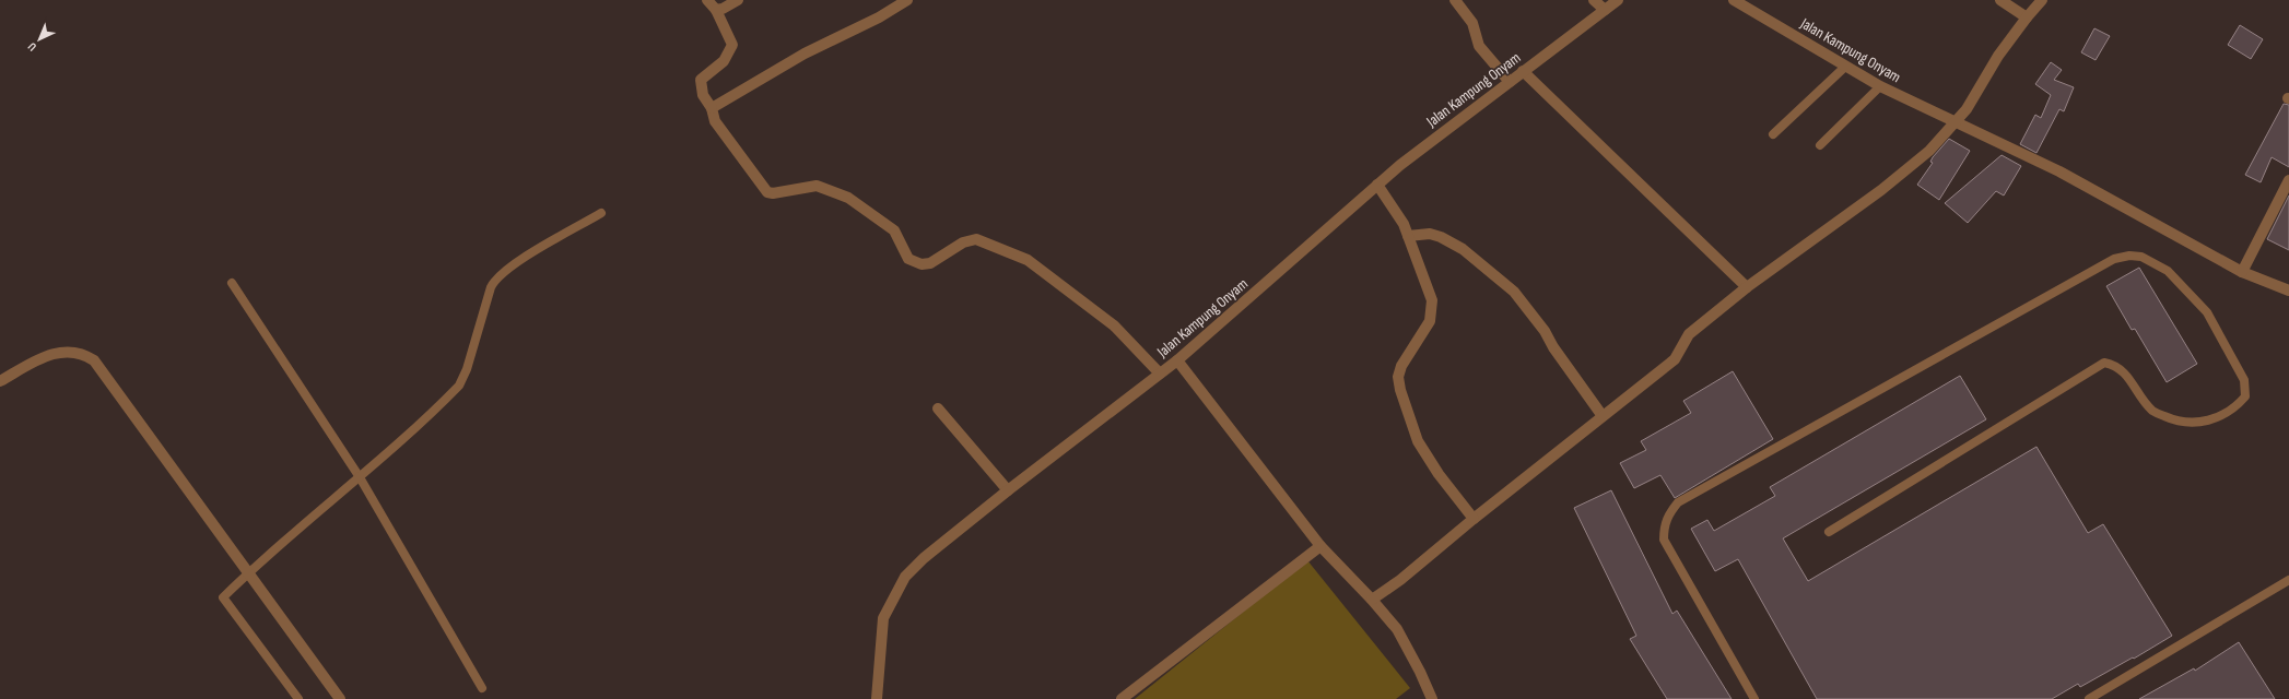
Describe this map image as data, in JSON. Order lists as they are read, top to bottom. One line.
{"streets":{"street":["Jalan Kampung Onyam"]},"north":"bottom left"}
